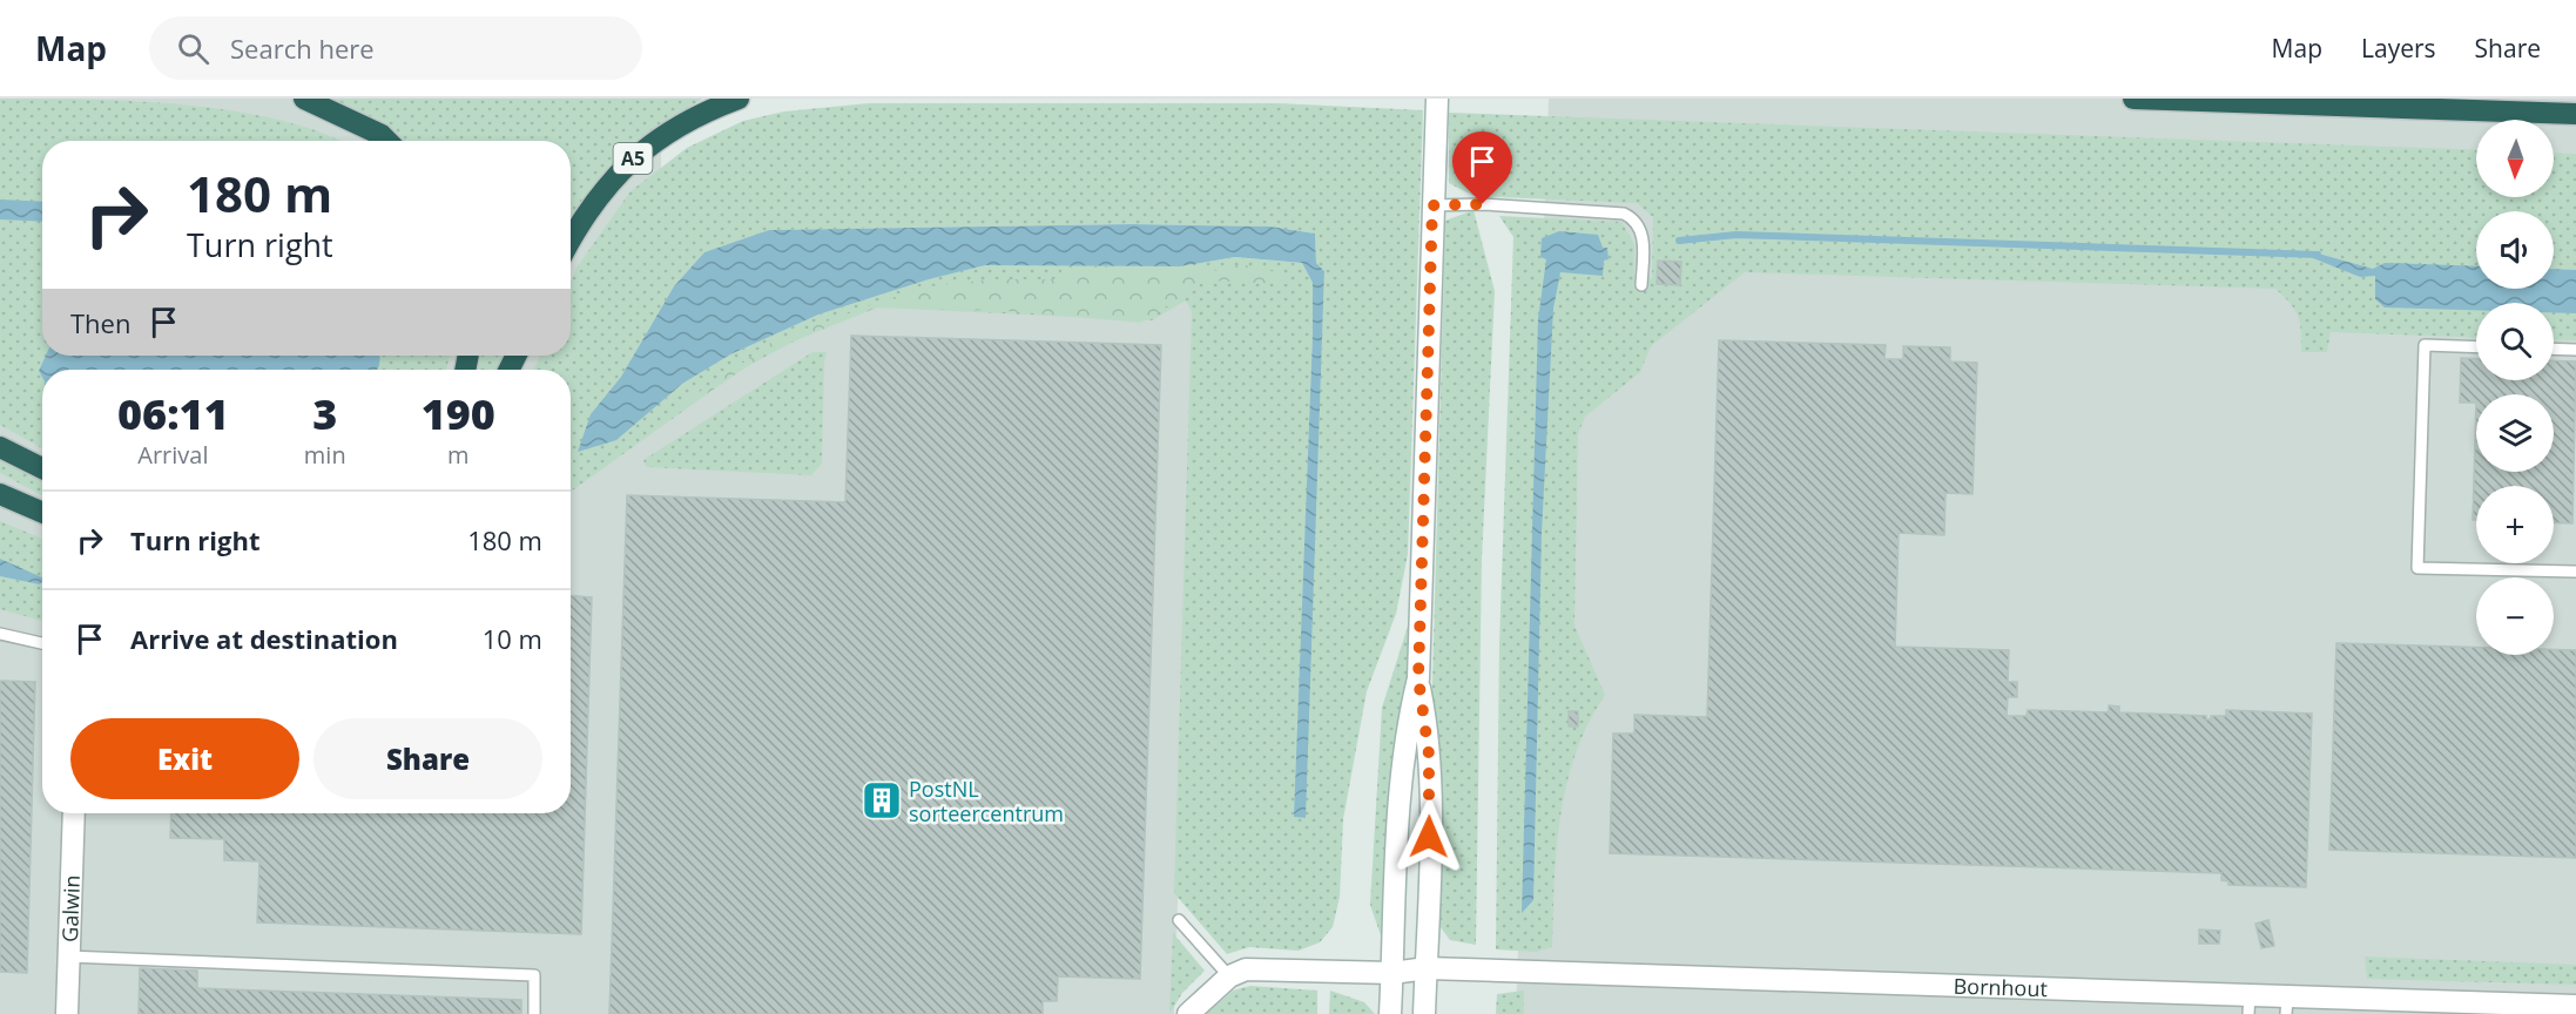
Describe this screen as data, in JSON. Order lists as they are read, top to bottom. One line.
{"streets":{"highway":["A5"],"street":["Galwin","Bornhout"]},"places":{"building":["PostNL sorteercentrum"]},"north":"bottom","page":{"header":"Map","search":"Search here","nav":["Map","Layers","Share"],"map_buttons":["+","−"],"turn":["180 m","Turn right"],"then":"Then","eta":["06:11","Arrival","3","min","190","m"],"list":[{"name":"Turn right","value":"180 m"},{"name":"Arrive at destination","value":"10 m"}],"buttons":["Exit","Share"]}}
